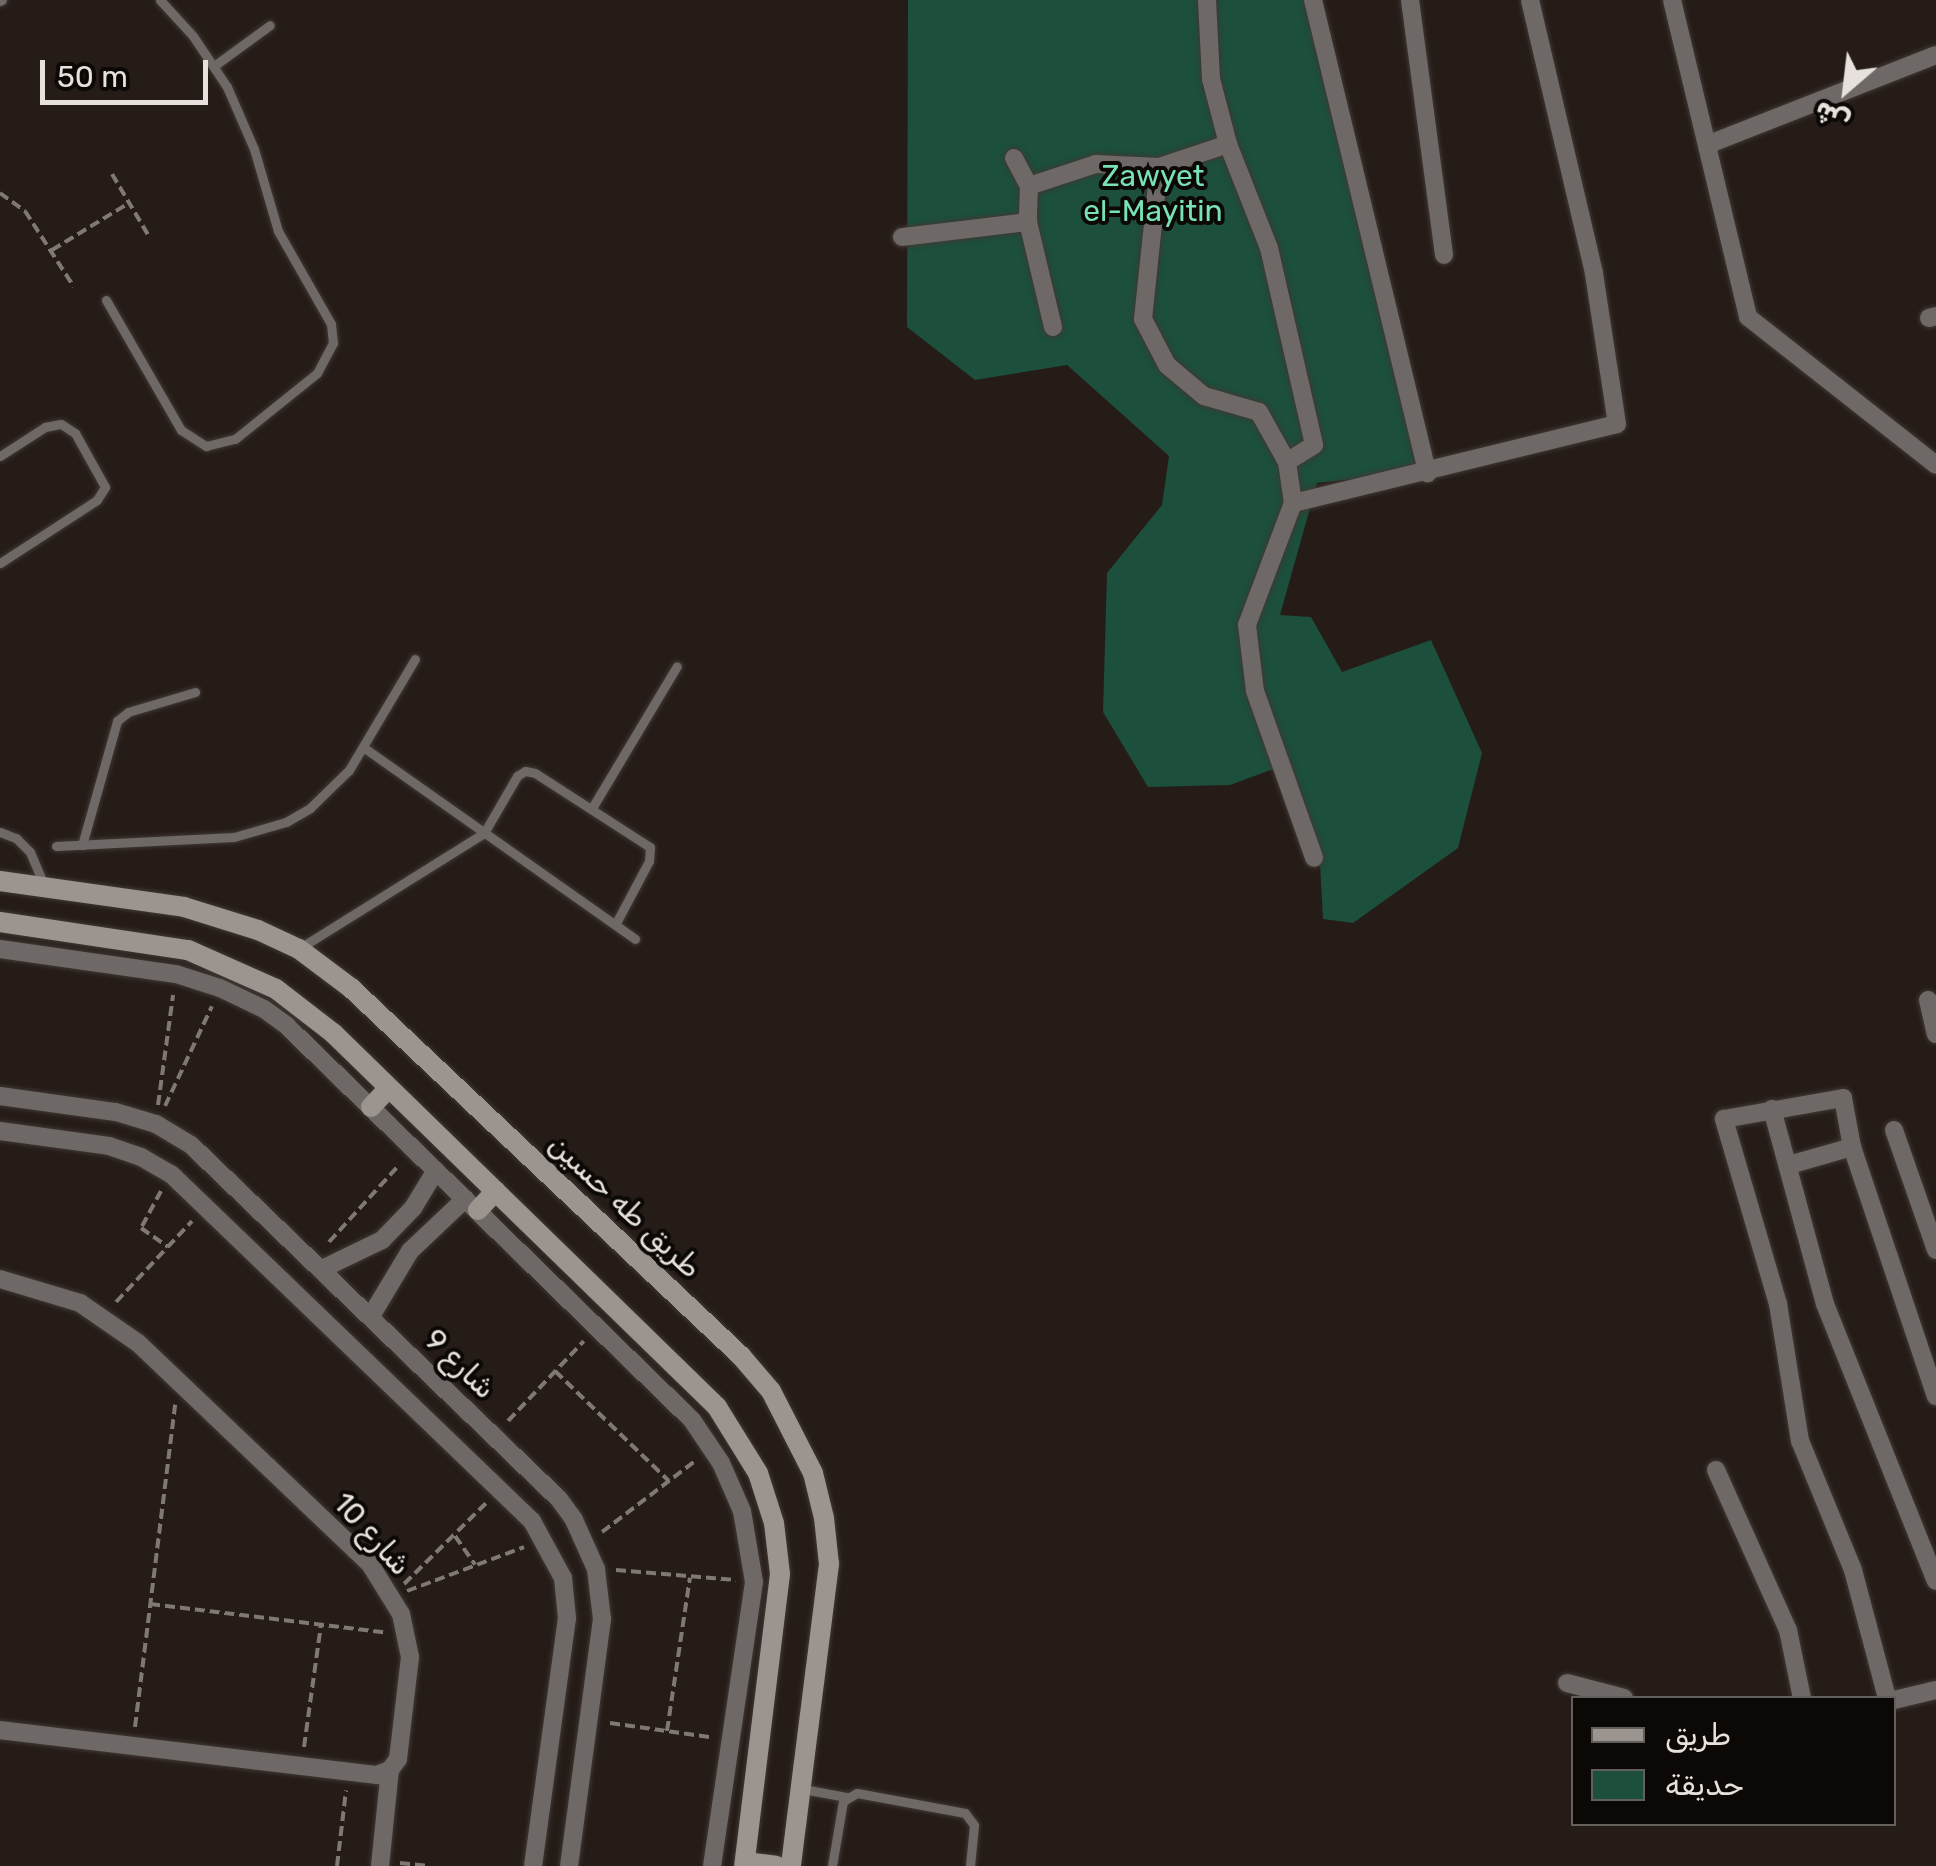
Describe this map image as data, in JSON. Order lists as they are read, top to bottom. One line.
{"streets":{"main road":["طريق طه حسين"],"street":["شارع 9","شارع 10"]},"parks":["Zawyet el-Mayitin"],"legend":["طريق","حديقة"],"scale_bar":"50 m","north":"bottom left"}
